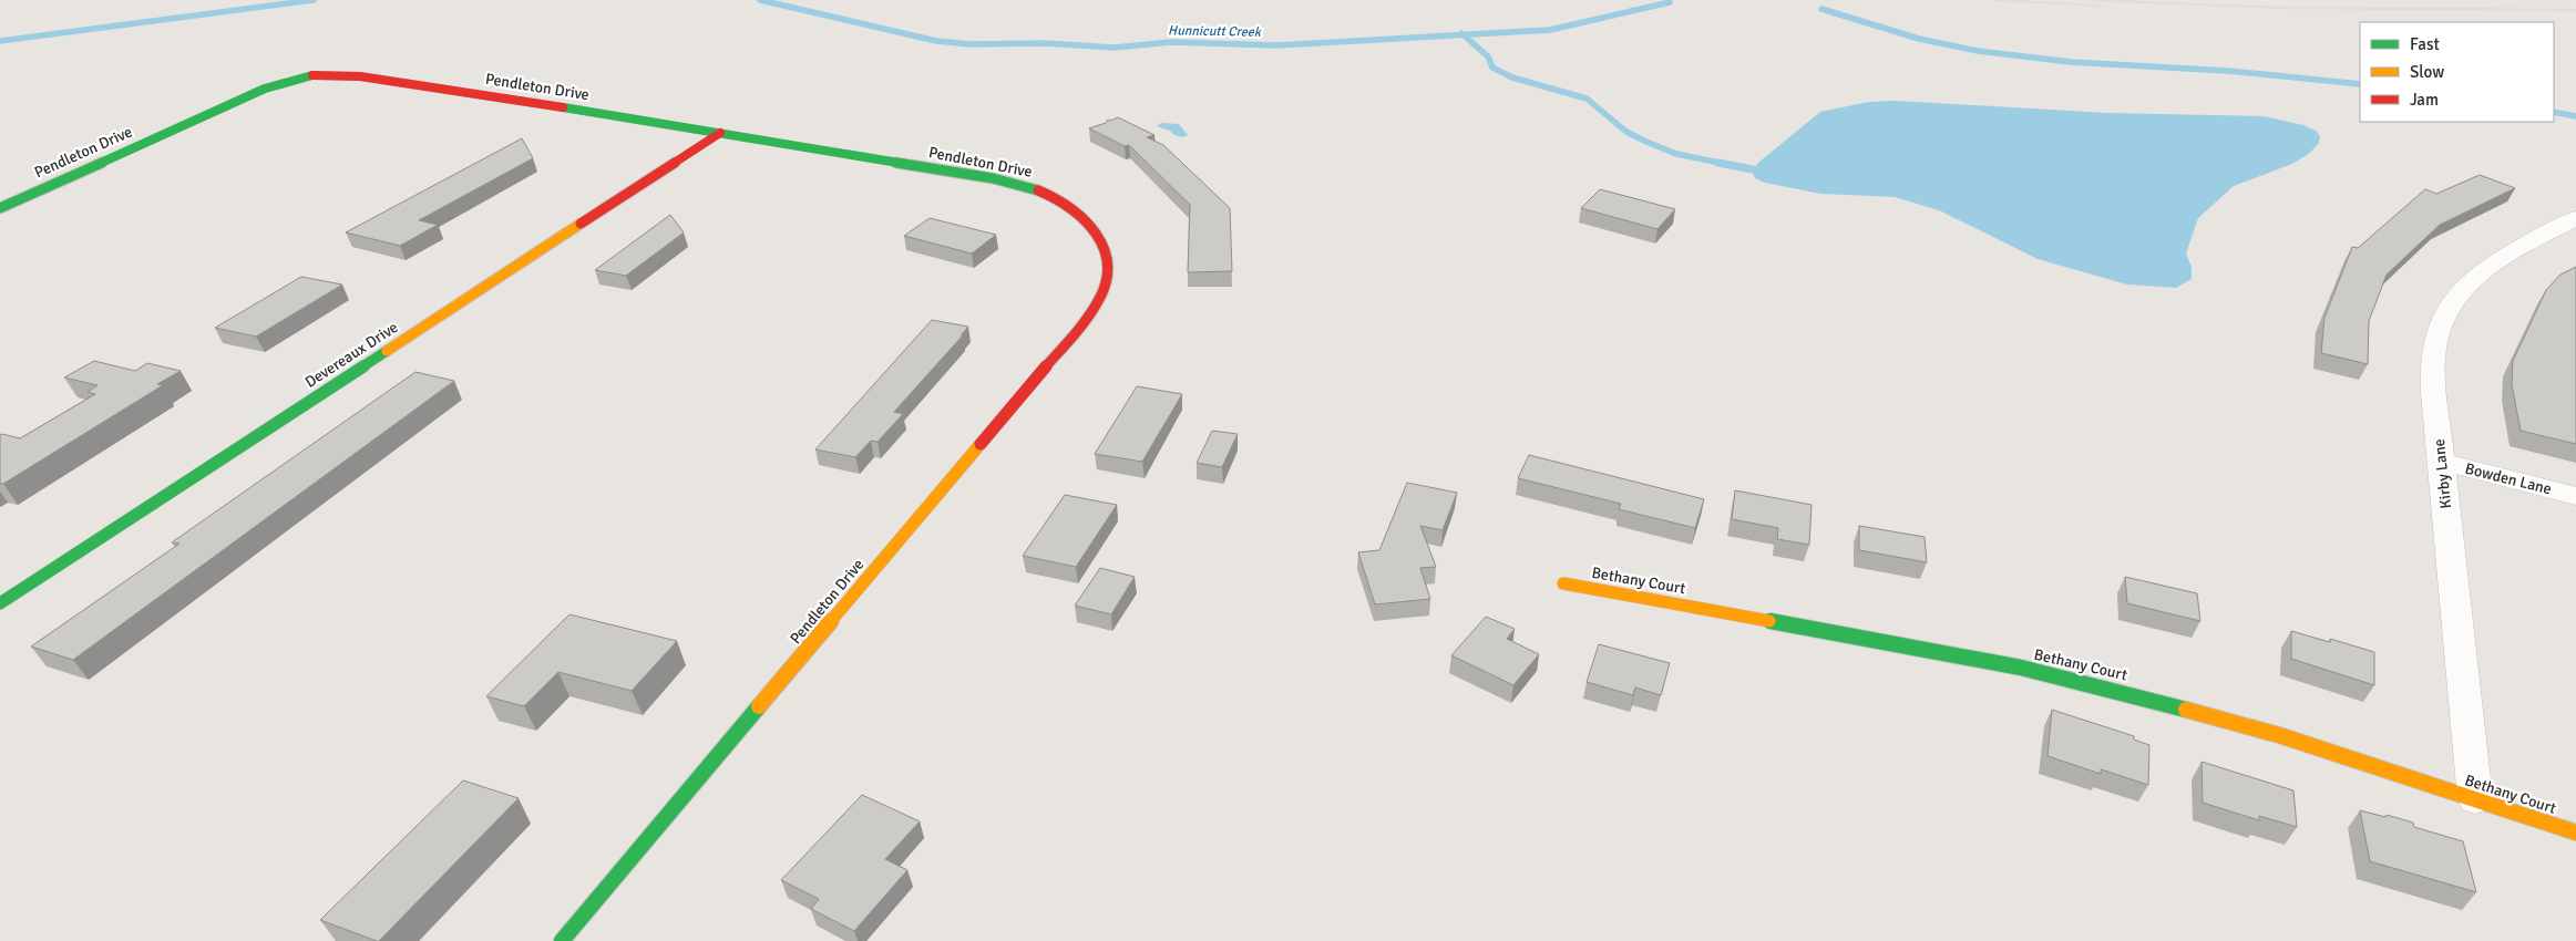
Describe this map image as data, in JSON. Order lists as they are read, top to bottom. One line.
{"streets":{"street":["Pendleton Drive","Devereaux Drive","Kirby Lane","Bowden Lane","Bethany Court"]},"crossings":[["Pendleton Drive","Devereaux Drive"],["Kirby Lane","Bowden Lane"],["Kirby Lane","Bethany Court"]],"water":["Hunnicutt Creek"],"legend":["Fast","Slow","Jam"]}
